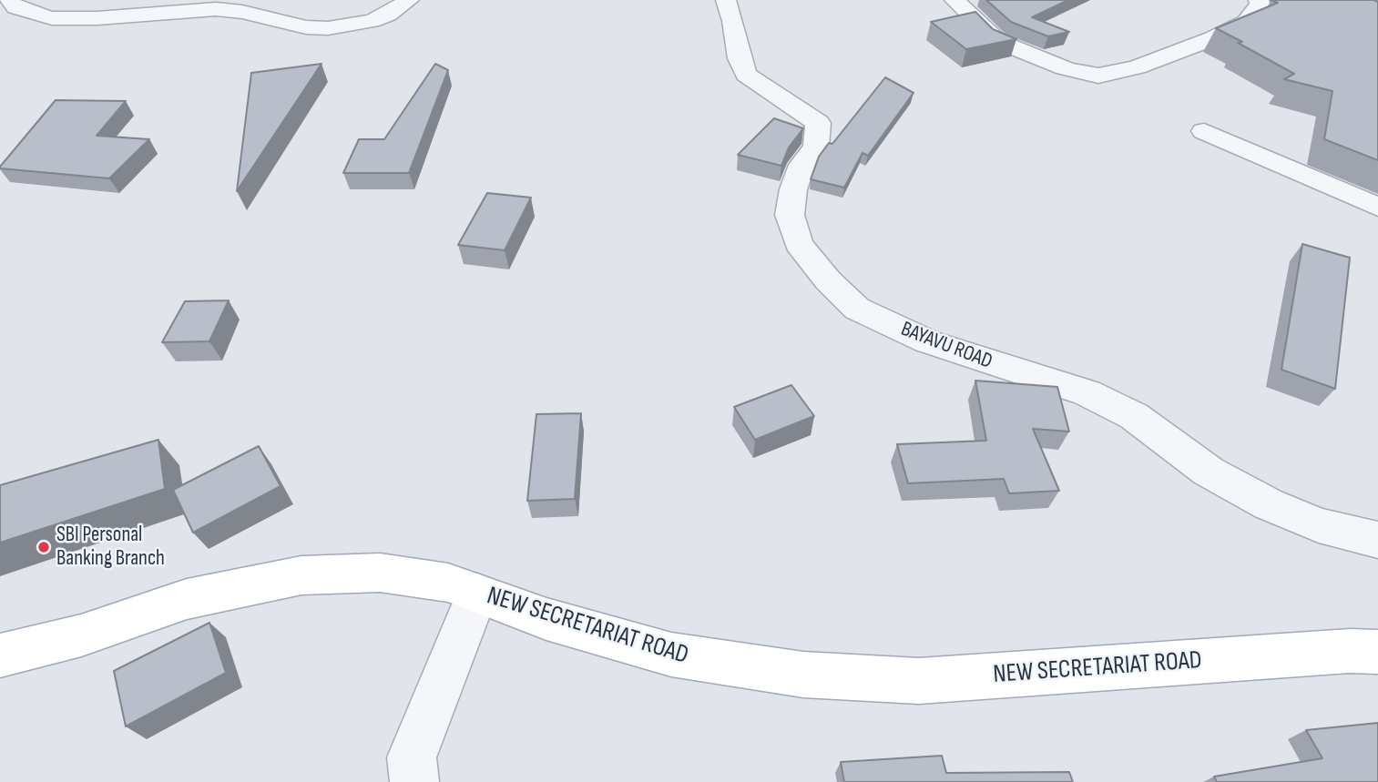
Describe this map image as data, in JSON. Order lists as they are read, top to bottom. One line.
{"streets":{"main road":["NEW SECRETARIAT ROAD"],"street":["BAYAVU ROAD"]},"places":["SBI Personal Banking Branch"]}
